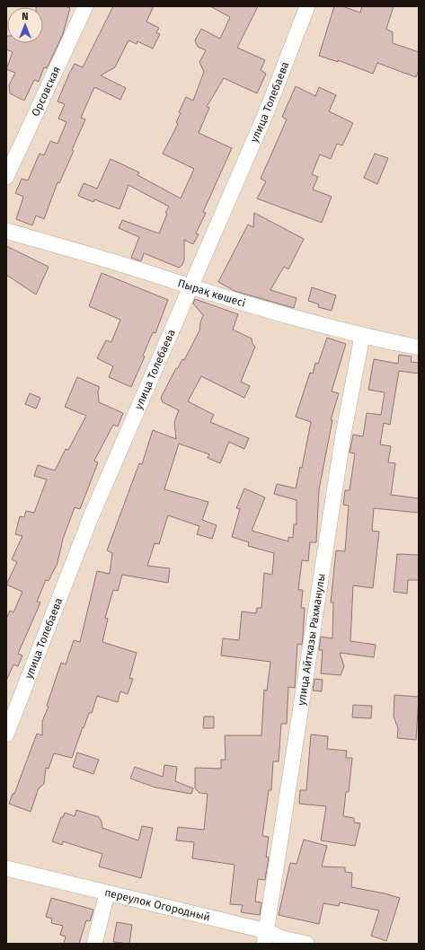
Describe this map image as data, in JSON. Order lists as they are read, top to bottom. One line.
{"streets":{"street":["Орсовская","улица Толебаева","Пырақ көшесі","улица Айтказы Рахманулы","переулок Огородный"]},"crossings":[["улица Толебаева","Пырақ көшесі"],["Пырақ көшесі","улица Айтказы Рахманулы"],["улица Айтказы Рахманулы","переулок Огородный"]],"north":"top"}
